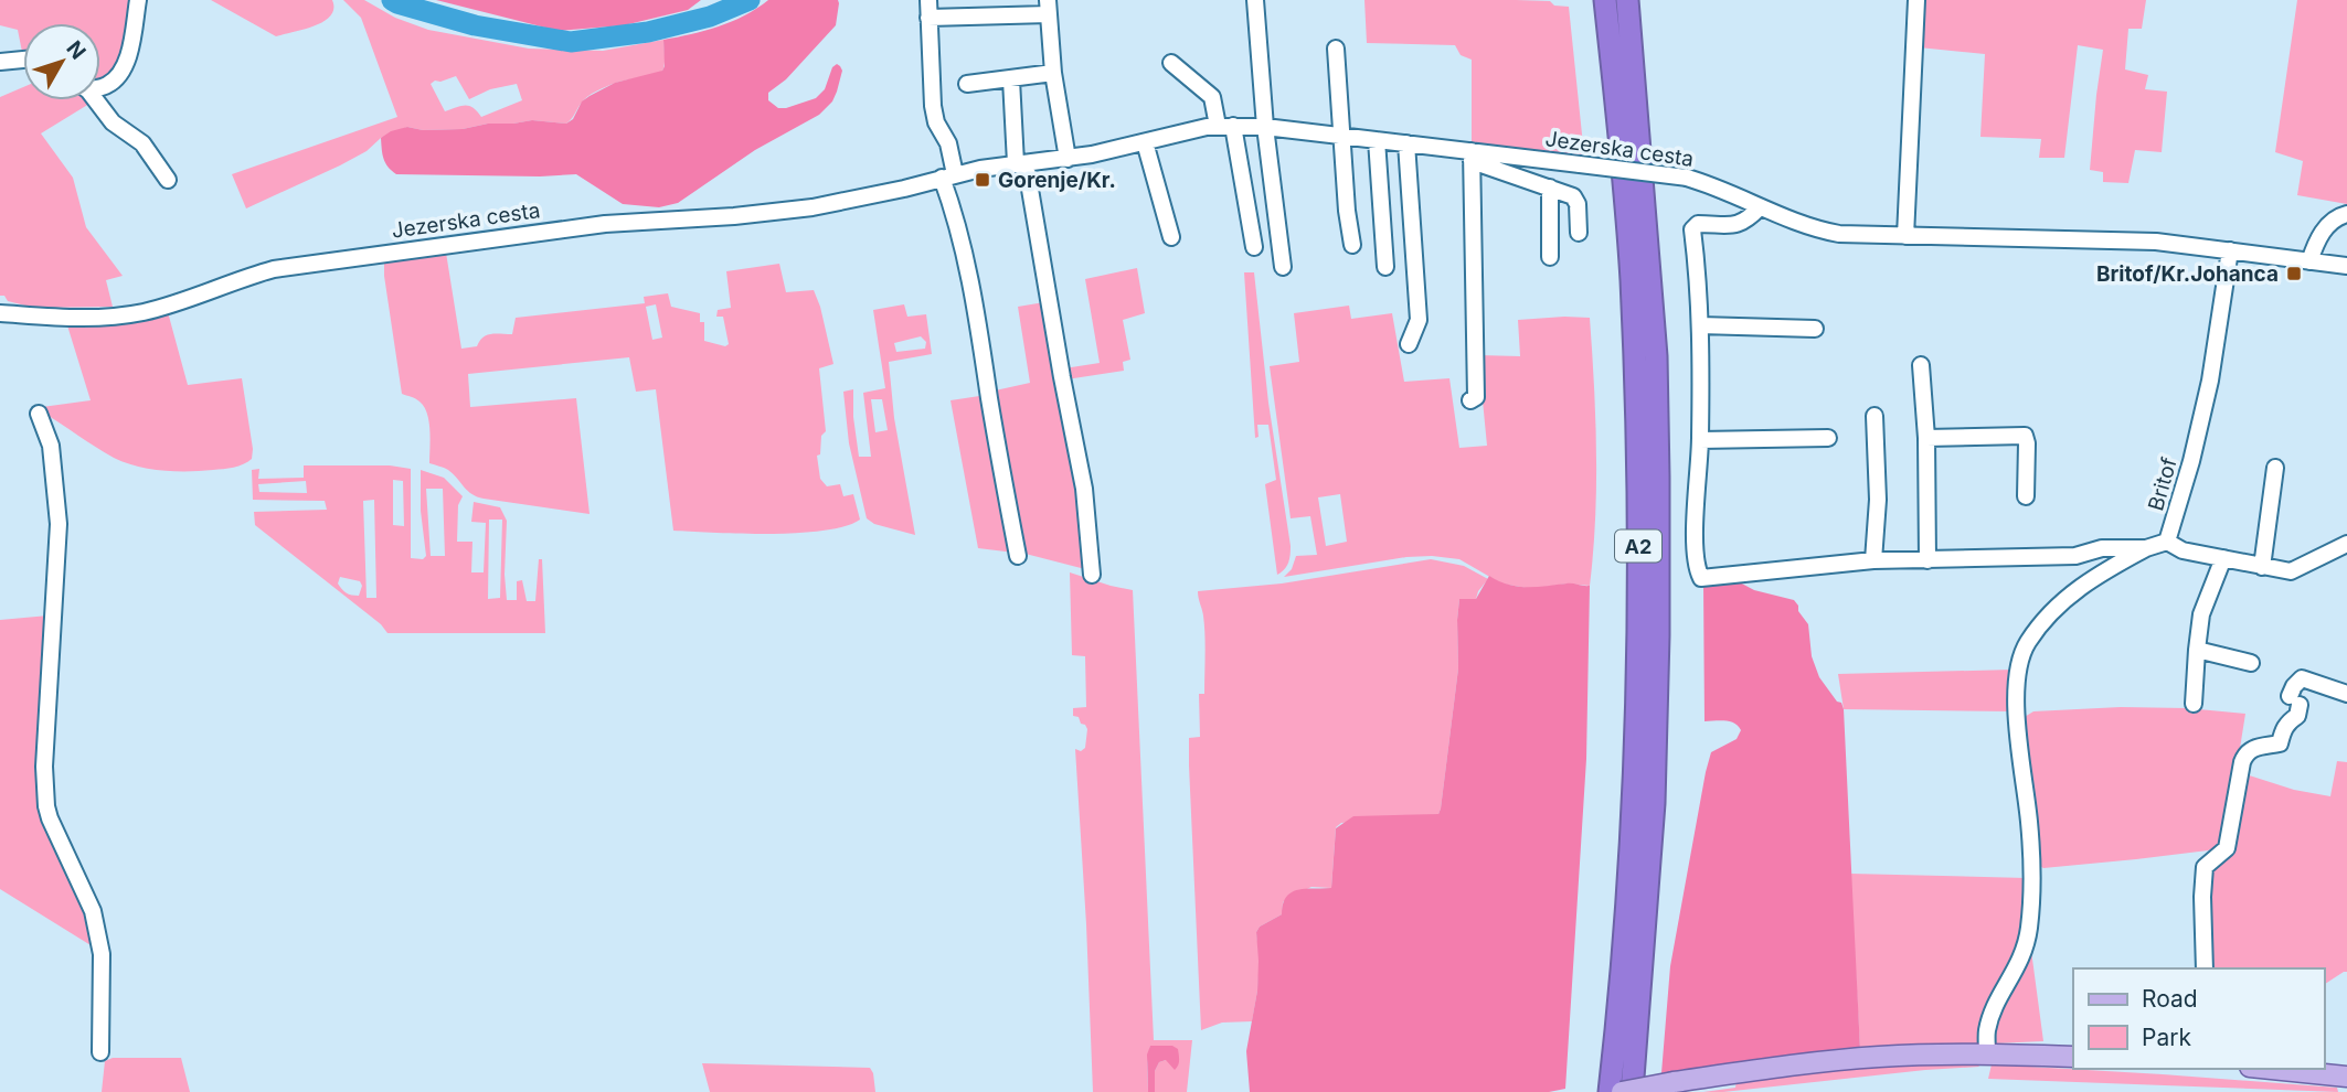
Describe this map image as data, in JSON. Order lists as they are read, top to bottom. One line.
{"streets":{"highway":["A2"],"street":["Jezerska cesta","Britof"]},"places":{"transit":["Gorenje/Kr.","Britof/Kr.Johanca"]},"legend":["Road","Park"],"north":"top right"}
